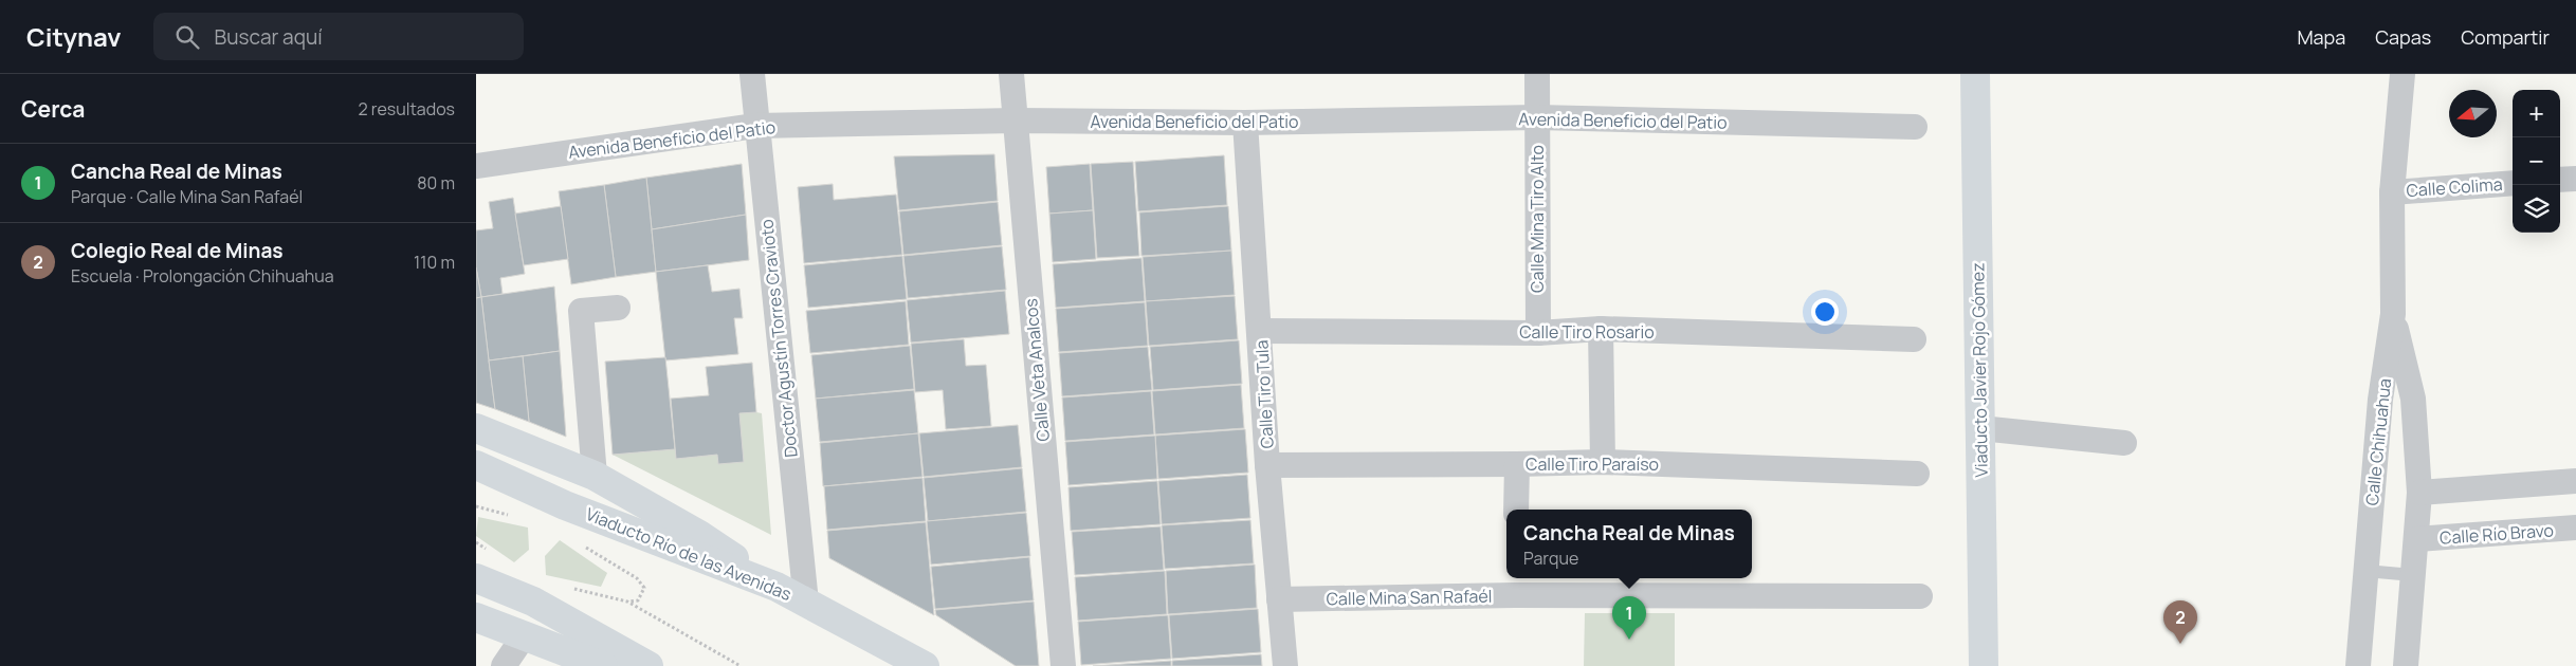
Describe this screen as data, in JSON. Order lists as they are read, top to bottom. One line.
{"streets":{"main road":["Viaducto Javier Rojo Gómez","Viaducto Río de las Avenidas"],"street":["Avenida Beneficio del Patio","Calle Colima","Calle Mina Tiro Alto","Calle Tiro Rosario","Doctor Agustín Torres Cravioto","Calle Veta Analcos","Calle Tiro Tula","Calle Chihuahua","Calle Tiro Paraíso","Calle Río Bravo","Calle Mina San Rafaél"]},"crossings":[["Avenida Beneficio del Patio","Calle Mina Tiro Alto"],["Avenida Beneficio del Patio","Doctor Agustín Torres Cravioto"],["Avenida Beneficio del Patio","Calle Veta Analcos"],["Avenida Beneficio del Patio","Calle Tiro Tula"],["Calle Colima","Calle Chihuahua"],["Calle Mina Tiro Alto","Calle Tiro Rosario"],["Calle Tiro Rosario","Calle Tiro Tula"],["Doctor Agustín Torres Cravioto","Viaducto Río de las Avenidas"],["Calle Tiro Tula","Calle Tiro Paraíso"],["Calle Tiro Tula","Calle Mina San Rafaél"],["Calle Chihuahua","Calle Río Bravo"]],"north":"left","page":{"header":"Citynav","search":"Buscar aquí","nav":["Mapa","Capas","Compartir"],"heading":["Cerca","2 resultados"],"map_buttons":["+","−"],"list":[{"mark":"1","name":"Cancha Real de Minas","note":"Parque · Calle Mina San Rafaél","value":"80 m"},{"mark":"2","name":"Colegio Real de Minas","note":"Escuela · Prolongación Chihuahua","value":"110 m"}],"popup":["Cancha Real de Minas","Parque"],"pins":["1","2"]}}
